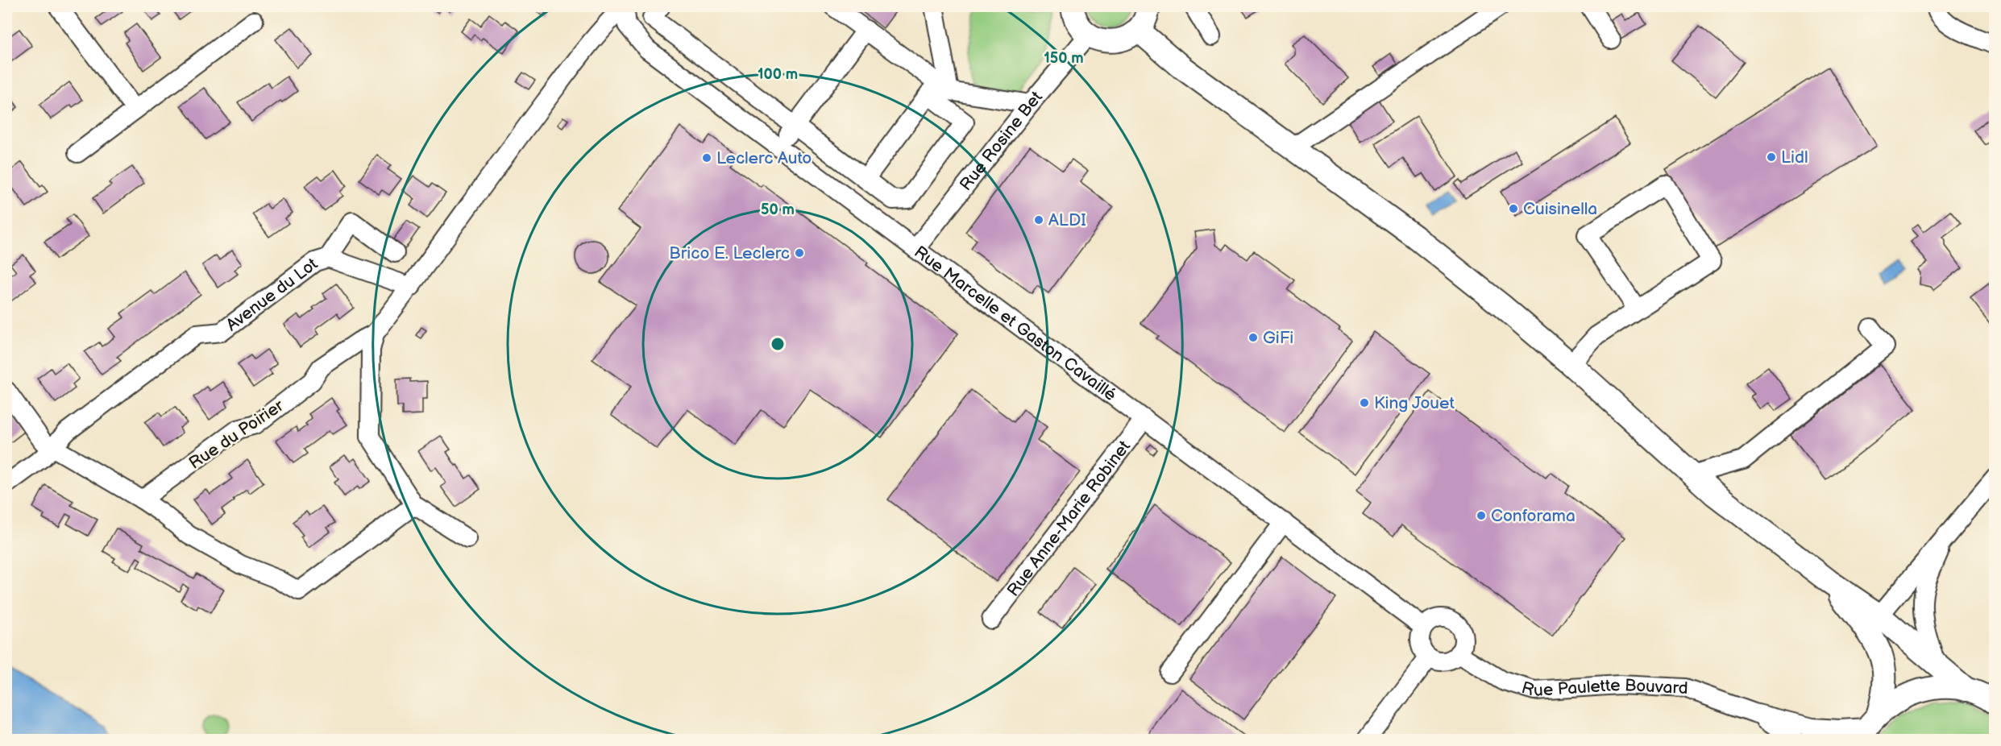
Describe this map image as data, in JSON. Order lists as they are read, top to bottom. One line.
{"streets":{"street":["Rue Rosine Bet","Avenue du Lot","Rue Marcelle et Gaston Cavaillé","Rue du Poirier","Rue Anne-Marie Robinet","Rue Paulette Bouvard"]},"crossings":[["Rue Rosine Bet","Rue Marcelle et Gaston Cavaillé"],["Rue Marcelle et Gaston Cavaillé","Rue Anne-Marie Robinet"],["Rue Marcelle et Gaston Cavaillé","Rue Paulette Bouvard"]],"places":["Lidl","Leclerc Auto","Cuisinella","ALDI","Brico E. Leclerc","GiFi","King Jouet","Conforama"],"rings":["150 m","100 m","50 m"]}
